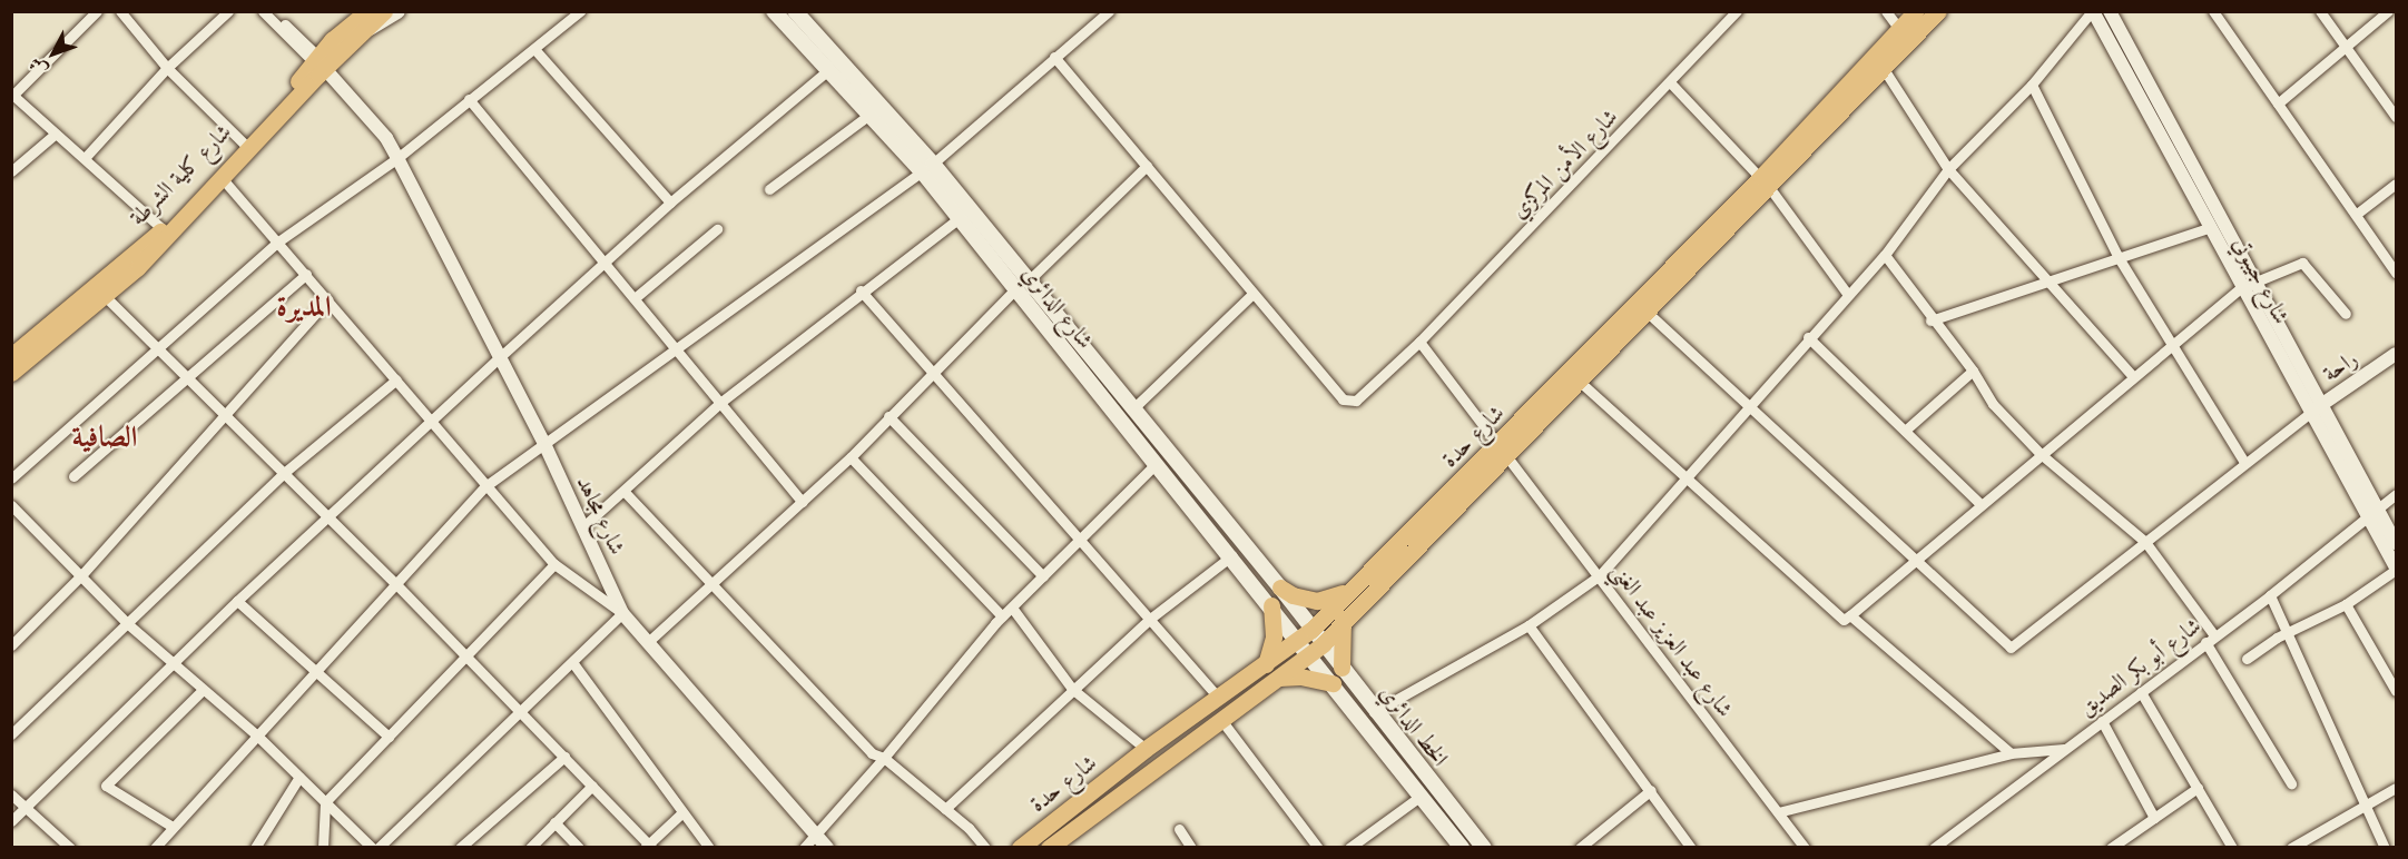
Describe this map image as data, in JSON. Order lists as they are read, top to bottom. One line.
{"streets":{"main road":["شارع كلية الشرطة","شارع الدائري","شارع حدة","الخط الدائري"],"street":["شارع الأمن المركزي","شارع جيبوتي","راحة","شارع مجاهد","شارع عبد العزيز عبد الغني","شارع أبو بكر الصديق"]},"crossings":[["شارع الأمن المركزي","شارع عبد العزيز عبد الغني"],["شارع كلية الشرطة","شارع مجاهد"],["شارع جيبوتي","راحة"],["شارع جيبوتي","شارع أبو بكر الصديق"],["شارع الدائري","شارع حدة"],["شارع الدائري","الخط الدائري"],["شارع حدة","شارع عبد العزيز عبد الغني"],["شارع حدة","الخط الدائري"]],"districts":["المديرة","الصافية"],"north":"bottom left"}
